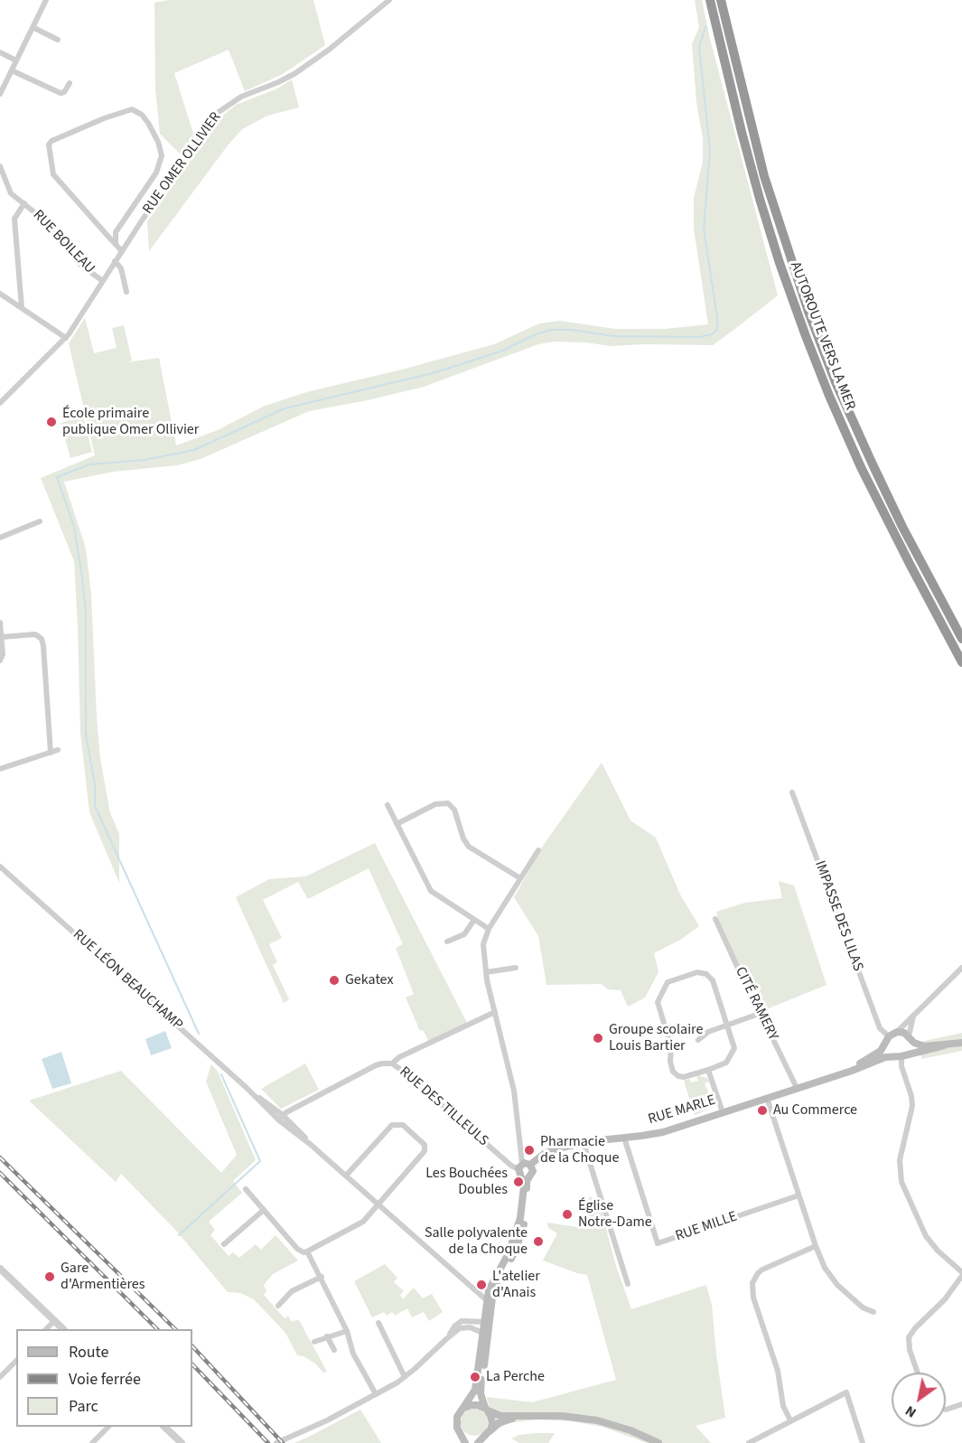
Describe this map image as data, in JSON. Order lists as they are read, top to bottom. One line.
{"streets":{"highway":["AUTOROUTE VERS LA MER"],"main road":["RUE MARLE"],"street":["RUE OMER OLLIVIER","RUE BOILEAU","IMPASSE DES LILAS","RUE LÉON BEAUCHAMP","CITÉ RAMERY","RUE DES TILLEULS","RUE MILLE"]},"crossings":[["RUE OMER OLLIVIER","RUE BOILEAU"],["IMPASSE DES LILAS","RUE MARLE"],["RUE LÉON BEAUCHAMP","RUE DES TILLEULS"],["CITÉ RAMERY","RUE MARLE"],["RUE DES TILLEULS","RUE MARLE"],["RUE MARLE","RUE MILLE"]],"places":["École primaire publique Omer Ollivier","Gekatex","Groupe scolaire Louis Bartier","Au Commerce","Pharmacie de la Choque","Les Bouchées Doubles","Église Notre-Dame","Salle polyvalente de la Choque","Gare d'Armentières","L'atelier d'Anais","La Perche"],"legend":["Route","Voie ferrée","Parc"],"north":"bottom left"}
